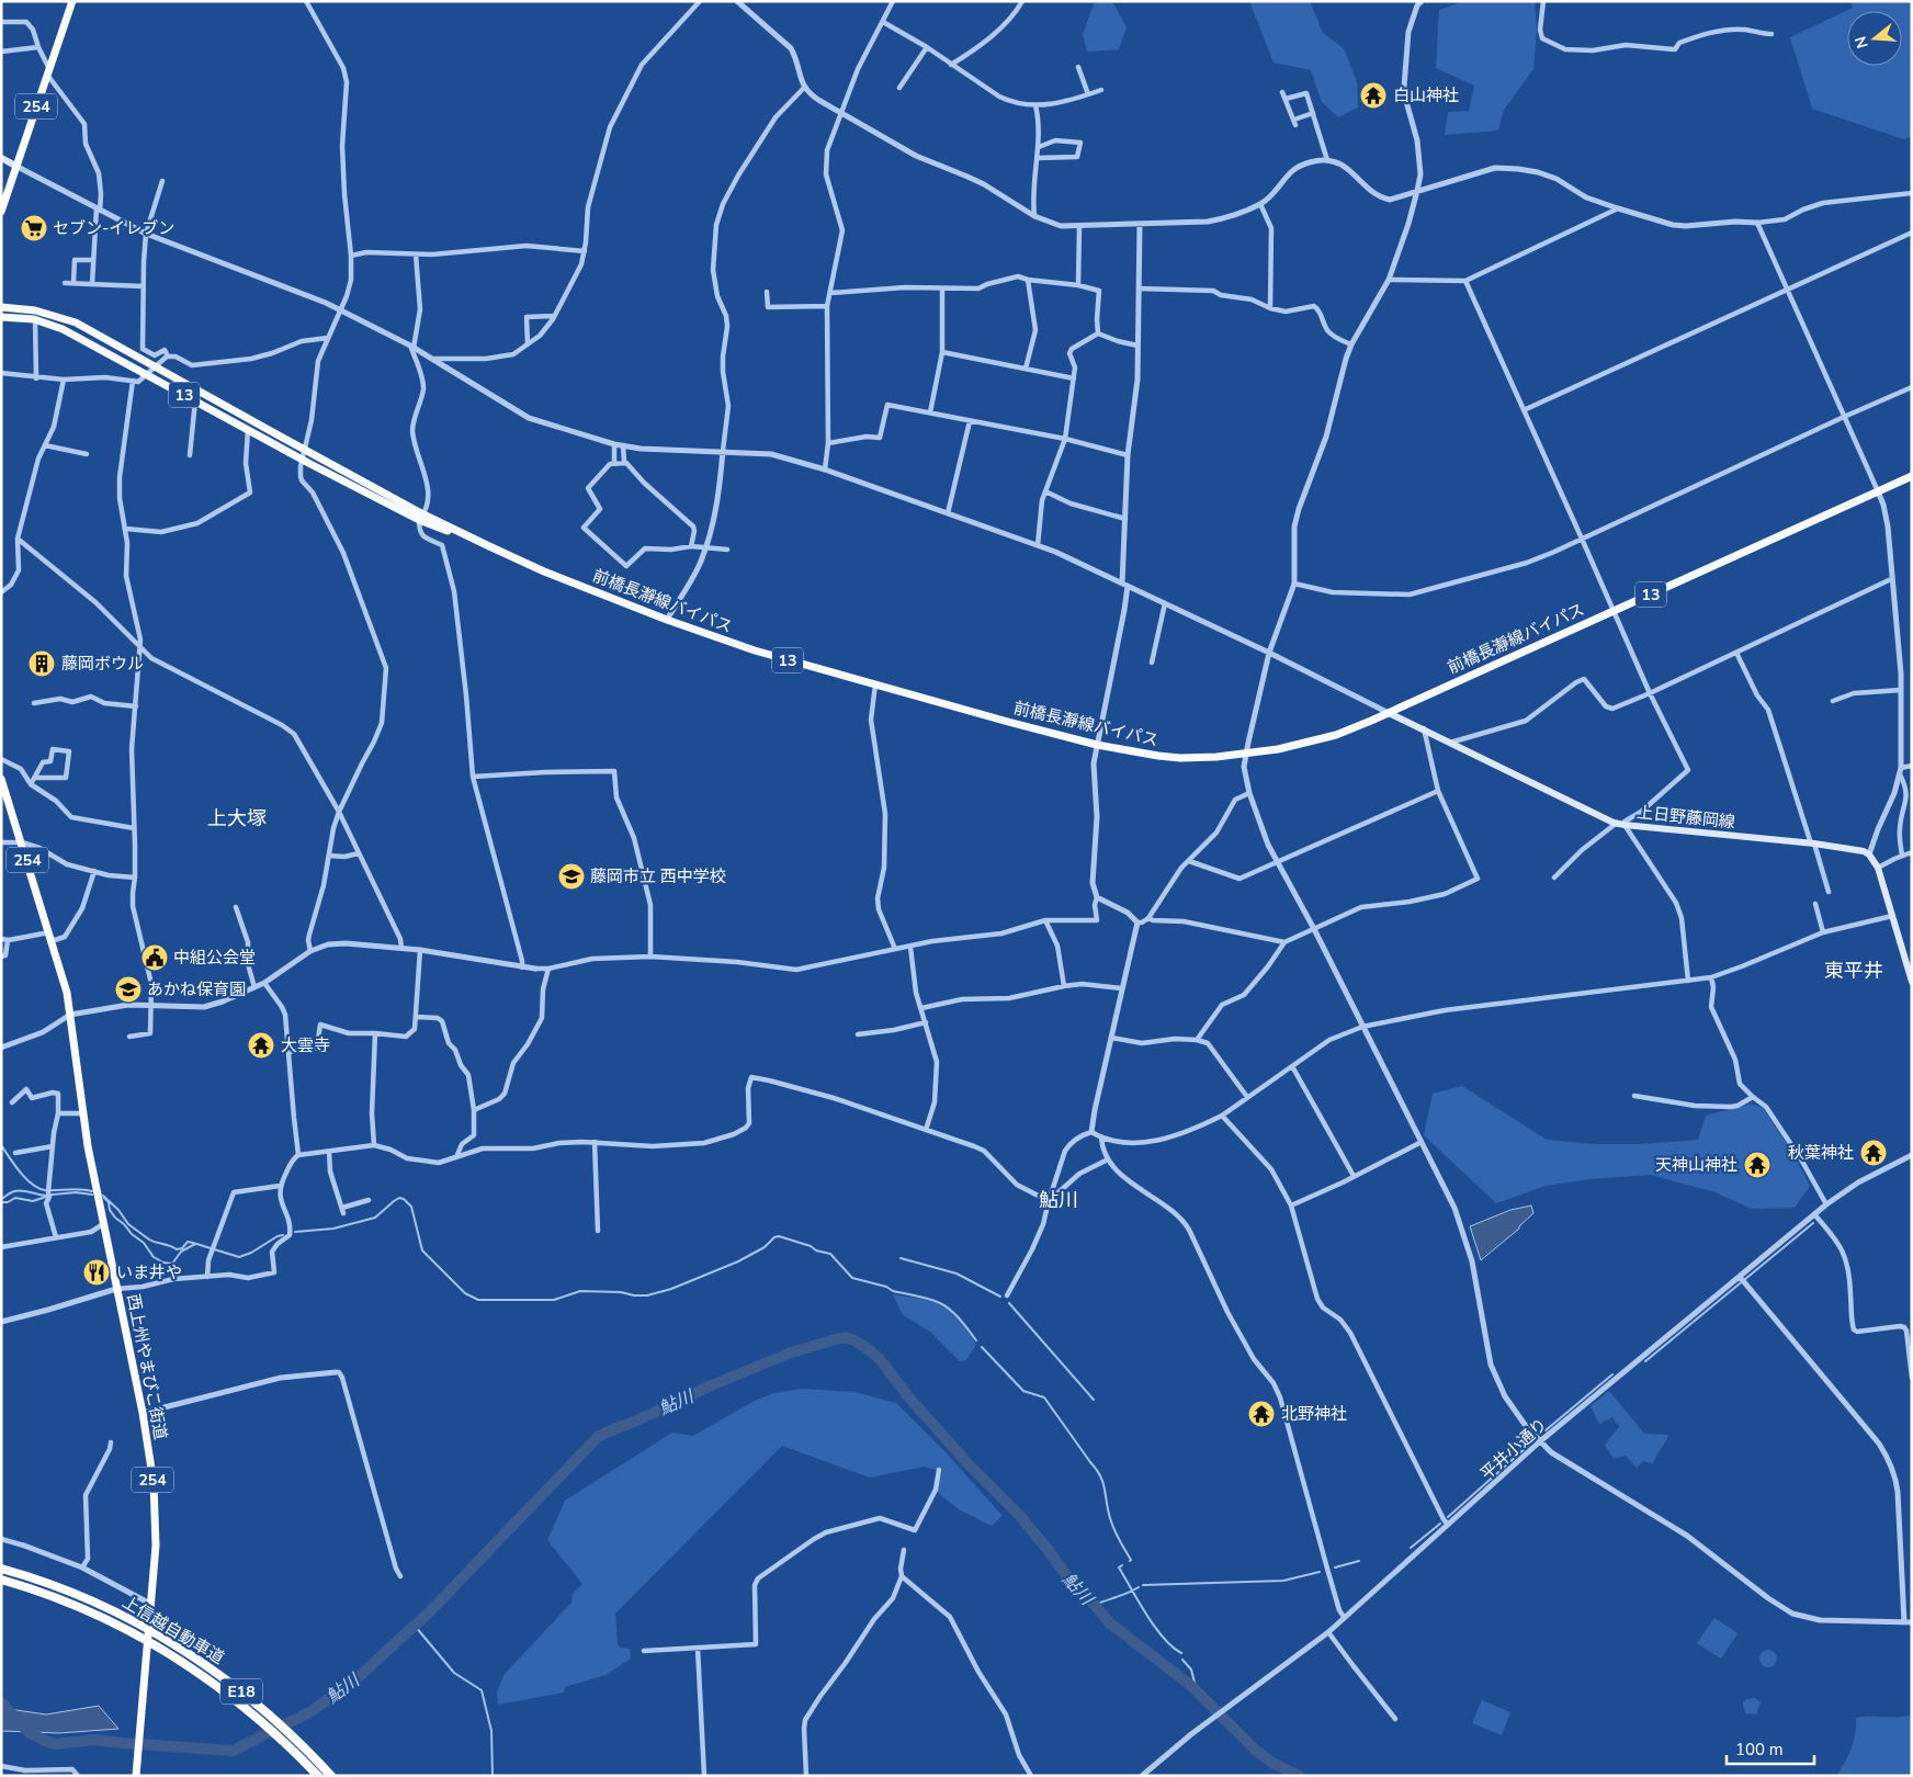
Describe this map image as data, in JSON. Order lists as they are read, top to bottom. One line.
{"streets":{"highway":["254","西上州やまびこ街道","上信越自動車道","E18"],"main road":["13","前橋長瀞線バイパス","上日野藤岡線"],"street":["平井小通り"]},"crossings":[["前橋長瀞線バイパス","上日野藤岡線"]],"districts":["上大塚","東平井","鮎川"],"water":["鮎川"],"places":{"temple":["白山神社","大雲寺","秋葉神社","天神山神社","北野神社"],"supermarket":["セブン-イレブン"],"building":["藤岡ボウル"],"school or university":["藤岡市立 西中学校","あかね保育園"],"public building":["中組公会堂"],"restaurant":["いま井や"]},"scale_bar":"100 m","north":"left"}
